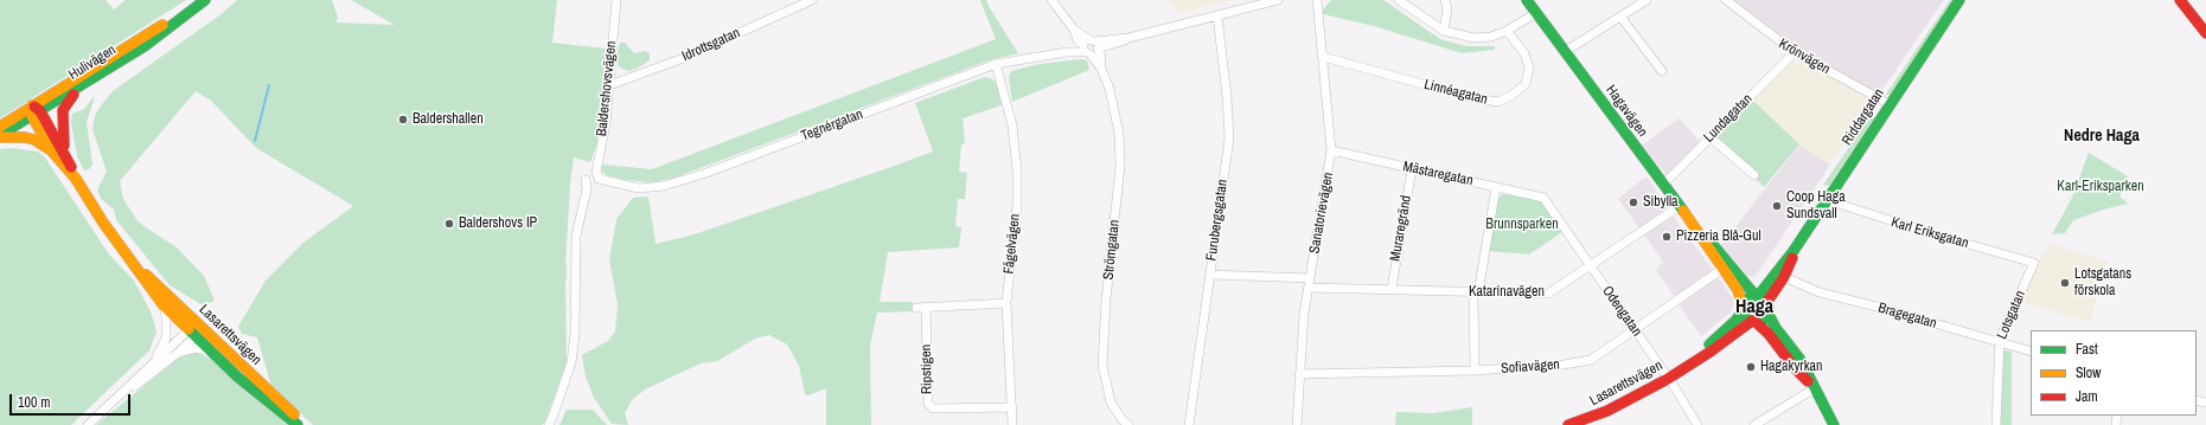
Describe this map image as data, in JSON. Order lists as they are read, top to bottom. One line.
{"streets":{"street":["Idrottsgatan","Krönvägen","Hulivägen","Baldershovsvägen","Linnéagatan","Hagavägen","Riddargatan","Lundagatan","Tegnérgatan","Mästaregatan","Sanatorievägen","Furubergsgatan","Muraregränd","Karl Eriksgatan","Fågelvägen","Strömgatan","Katarinavägen","Odengatan","Lotsgatan","Bragegatan","Lasarettsvägen","Sofiavägen","Ripstigen"]},"crossings":[["Idrottsgatan","Baldershovsvägen"],["Krönvägen","Riddargatan"],["Krönvägen","Lundagatan"],["Hulivägen","Lasarettsvägen"],["Baldershovsvägen","Tegnérgatan"],["Linnéagatan","Sanatorievägen"],["Hagavägen","Riddargatan"],["Hagavägen","Lundagatan"],["Hagavägen","Katarinavägen"],["Hagavägen","Lasarettsvägen"],["Hagavägen","Sofiavägen"],["Riddargatan","Karl Eriksgatan"],["Riddargatan","Bragegatan"],["Riddargatan","Lasarettsvägen"],["Tegnérgatan","Furubergsgatan"],["Tegnérgatan","Fågelvägen"],["Tegnérgatan","Strömgatan"],["Mästaregatan","Sanatorievägen"],["Mästaregatan","Muraregränd"],["Mästaregatan","Odengatan"],["Sanatorievägen","Katarinavägen"],["Sanatorievägen","Sofiavägen"],["Muraregränd","Katarinavägen"],["Karl Eriksgatan","Lotsgatan"],["Fågelvägen","Ripstigen"],["Katarinavägen","Odengatan"],["Odengatan","Lasarettsvägen"],["Odengatan","Sofiavägen"],["Lotsgatan","Bragegatan"]],"districts":["Nedre Haga","Haga"],"parks":["Karl-Eriksparken","Brunnsparken"],"places":["Baldershallen","Sibylla","Coop Haga Sundsvall","Baldershovs IP","Pizzeria Blå-Gul","Lotsgatans förskola","Hagakyrkan"],"legend":["Fast","Slow","Jam"],"scale_bar":"100 m"}
